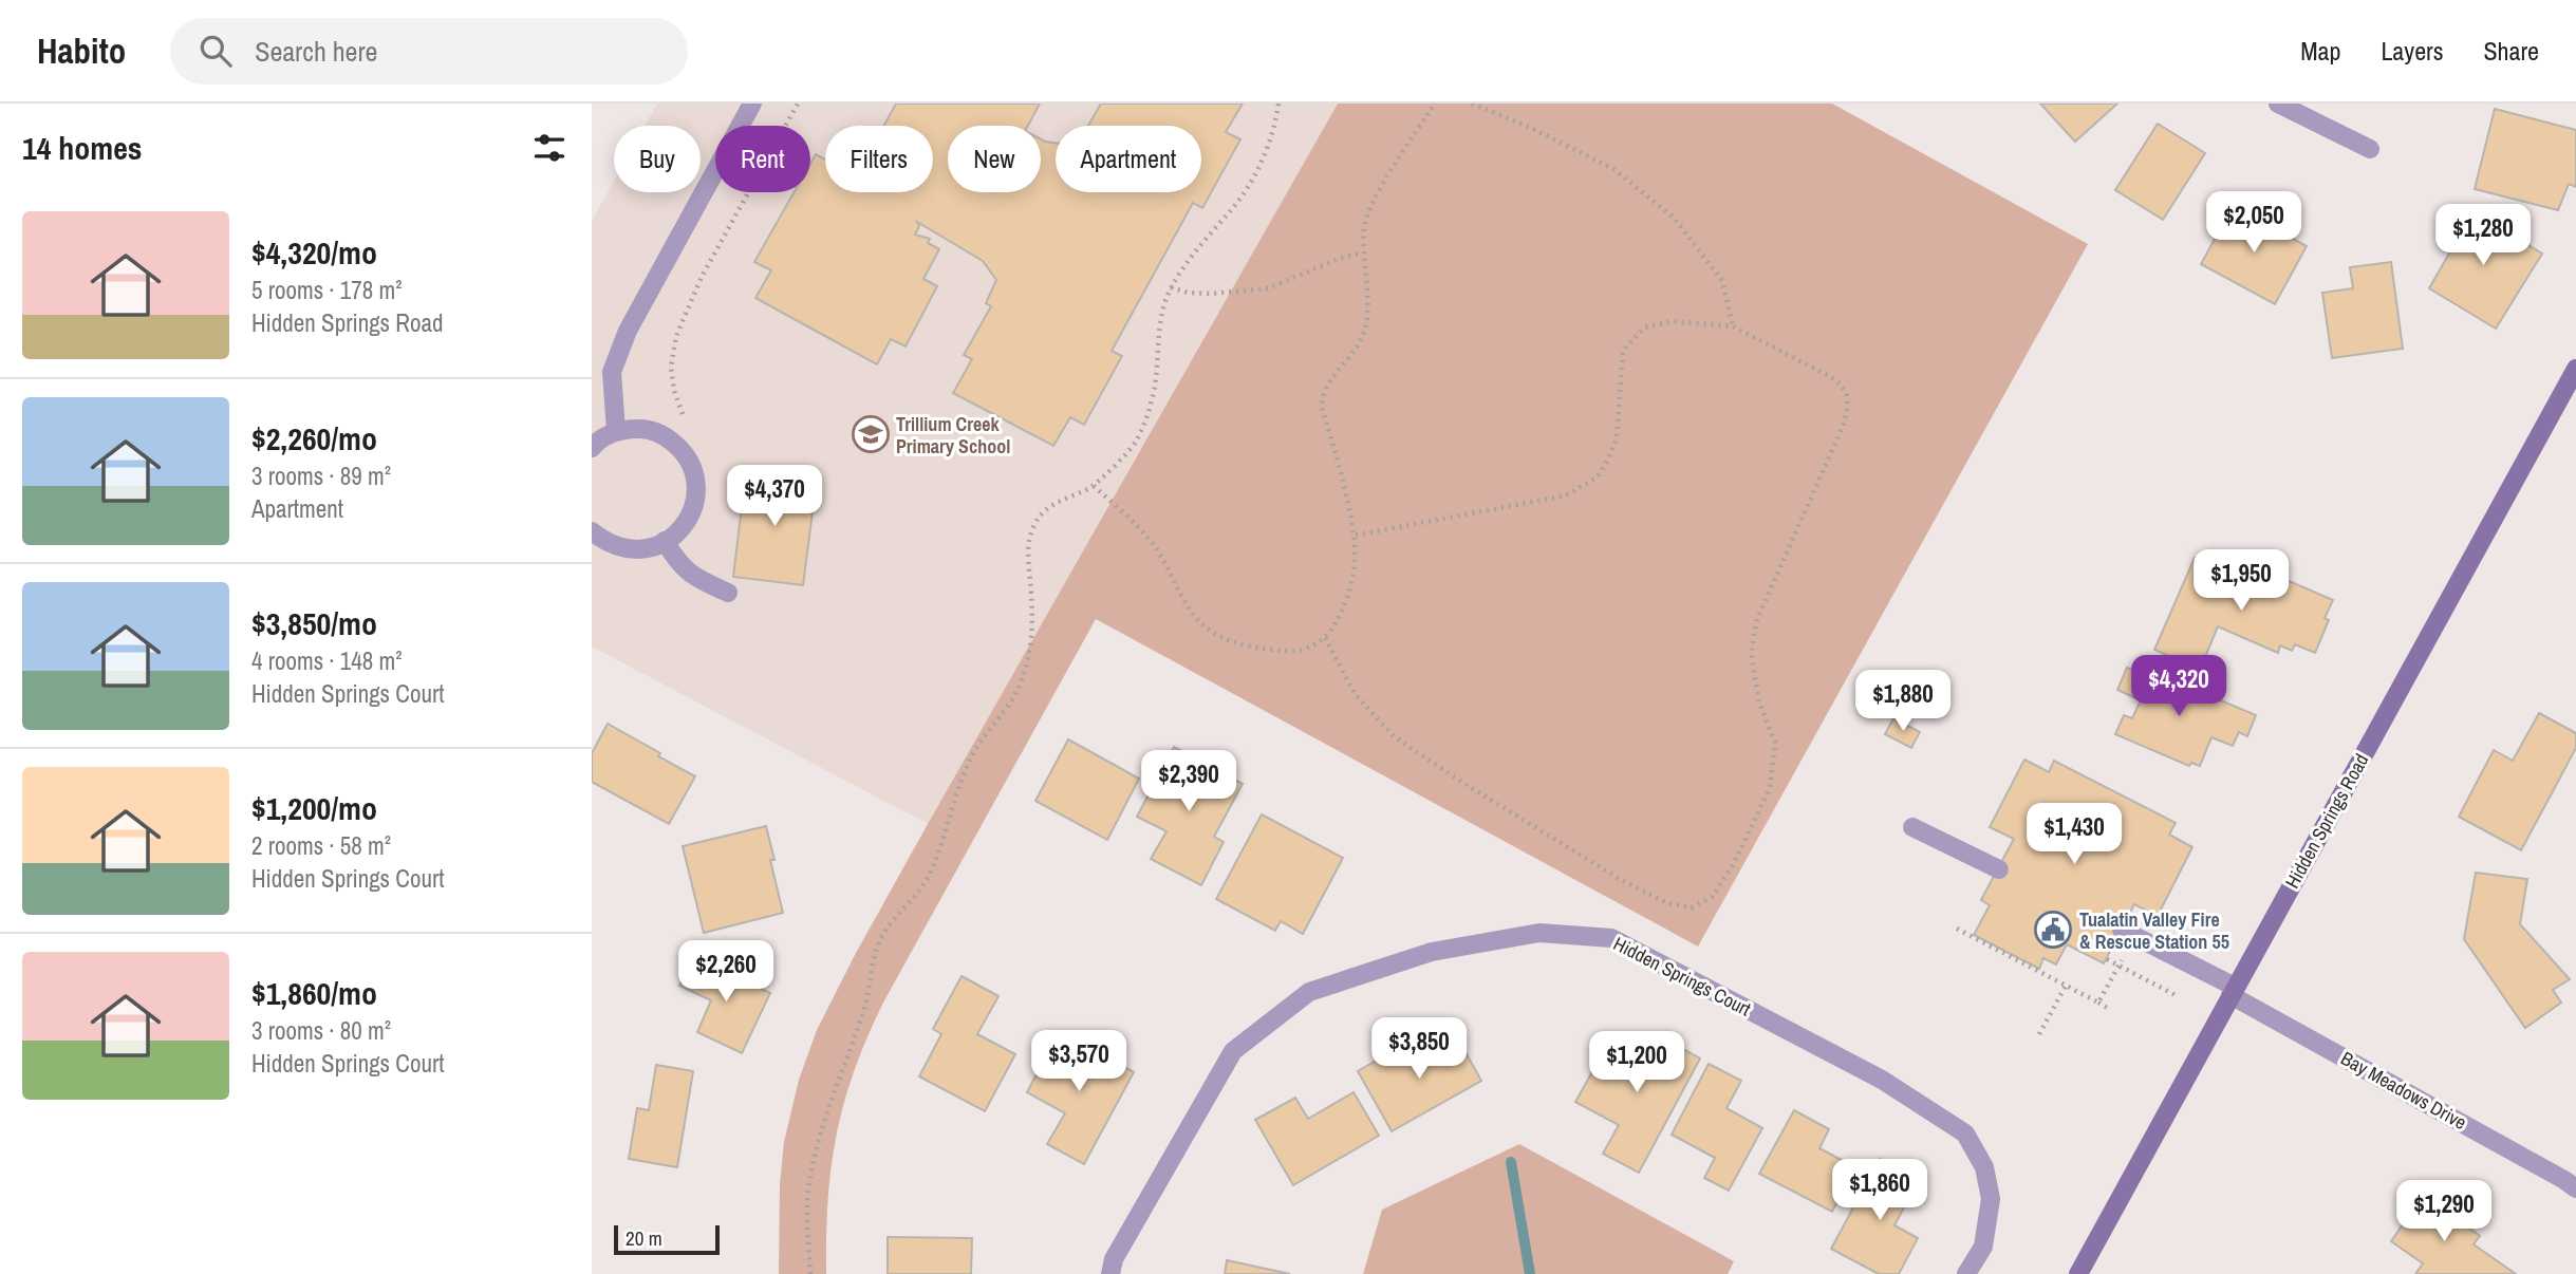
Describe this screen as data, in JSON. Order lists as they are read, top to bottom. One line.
{"streets":{"main road":["Hidden Springs Road"],"street":["Hidden Springs Court","Bay Meadows Drive"]},"crossings":[["Hidden Springs Road","Bay Meadows Drive"]],"places":{"school or university":["Trillium Creek Primary School"],"public building":["Tualatin Valley Fire & Rescue Station 55"]},"scale_bar":"20 m","page":{"header":"Habito","search":"Search here","nav":["Map","Layers","Share"],"heading":"14 homes","chip":["Buy","Rent","Filters","New","Apartment"],"price":["$2,050","$1,280","$4,370","$1,950","$4,320","$1,880","$2,390","$1,430","$2,260","$3,850","$3,570","$1,200","$1,860","$1,290"],"list":[{"name":"$4,320/mo","note":"5 rooms · 178 m² · Hidden Springs Road"},{"name":"$2,260/mo","note":"3 rooms · 89 m² · Apartment"},{"name":"$3,850/mo","note":"4 rooms · 148 m² · Hidden Springs Court"},{"name":"$1,200/mo","note":"2 rooms · 58 m² · Hidden Springs Court"},{"name":"$1,860/mo","note":"3 rooms · 80 m² · Hidden Springs Court"}],"scale":"20 m"}}
